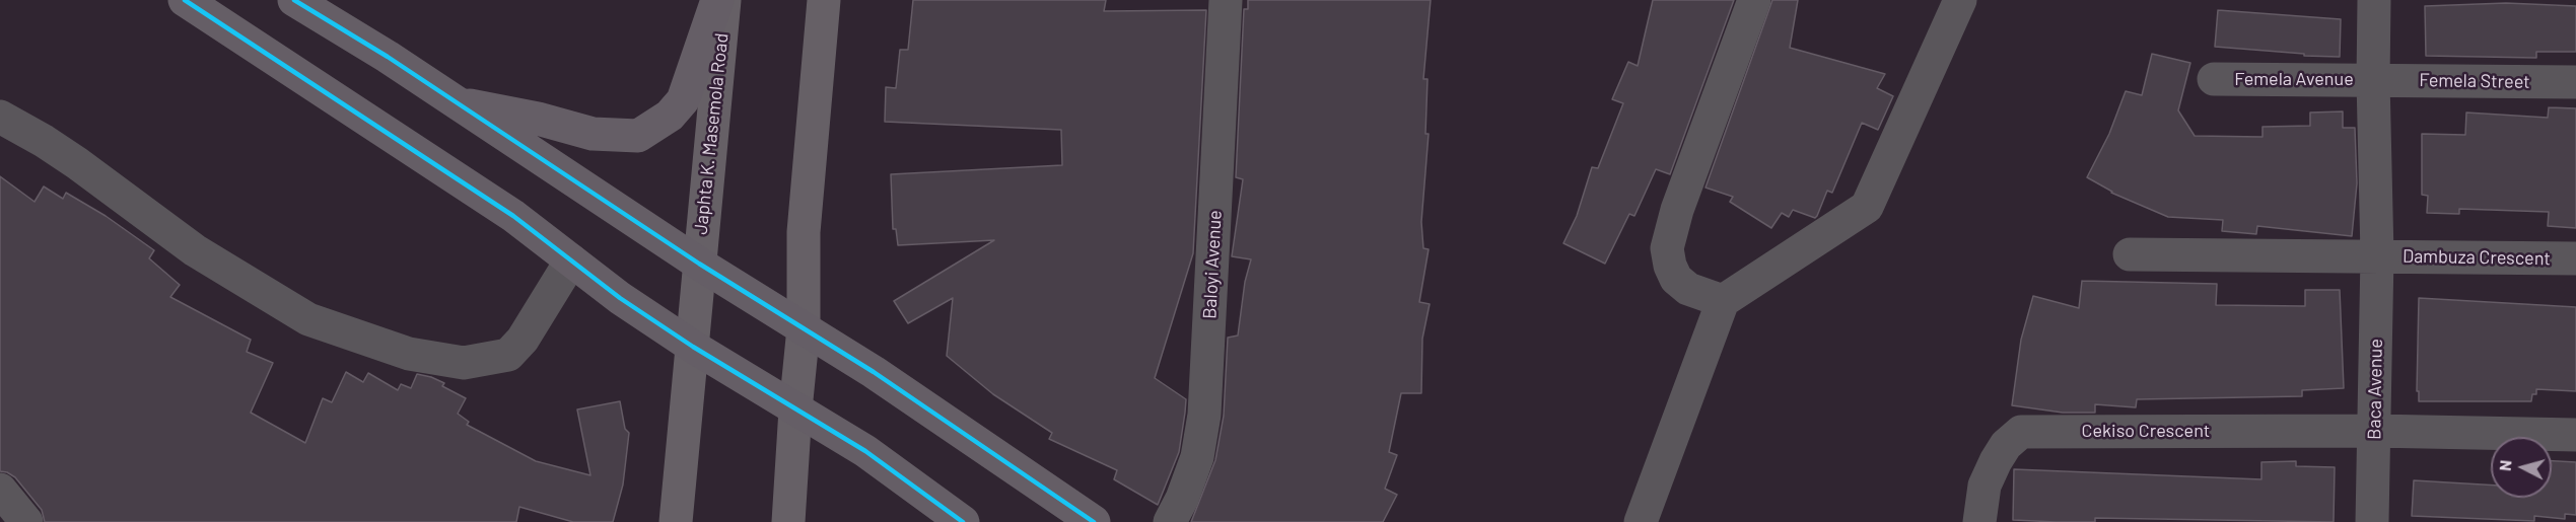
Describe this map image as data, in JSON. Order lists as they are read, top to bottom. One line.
{"streets":{"main road":["Japhta K. Masemola Road"],"street":["Femela Avenue","Femela Street","Dambuza Crescent","Baloyi Avenue","Baca Avenue","Cekiso Crescent"]},"crossings":[["Femela Avenue","Femela Street"],["Femela Avenue","Baca Avenue"],["Femela Street","Baca Avenue"],["Dambuza Crescent","Baca Avenue"],["Baca Avenue","Cekiso Crescent"]],"north":"left"}
